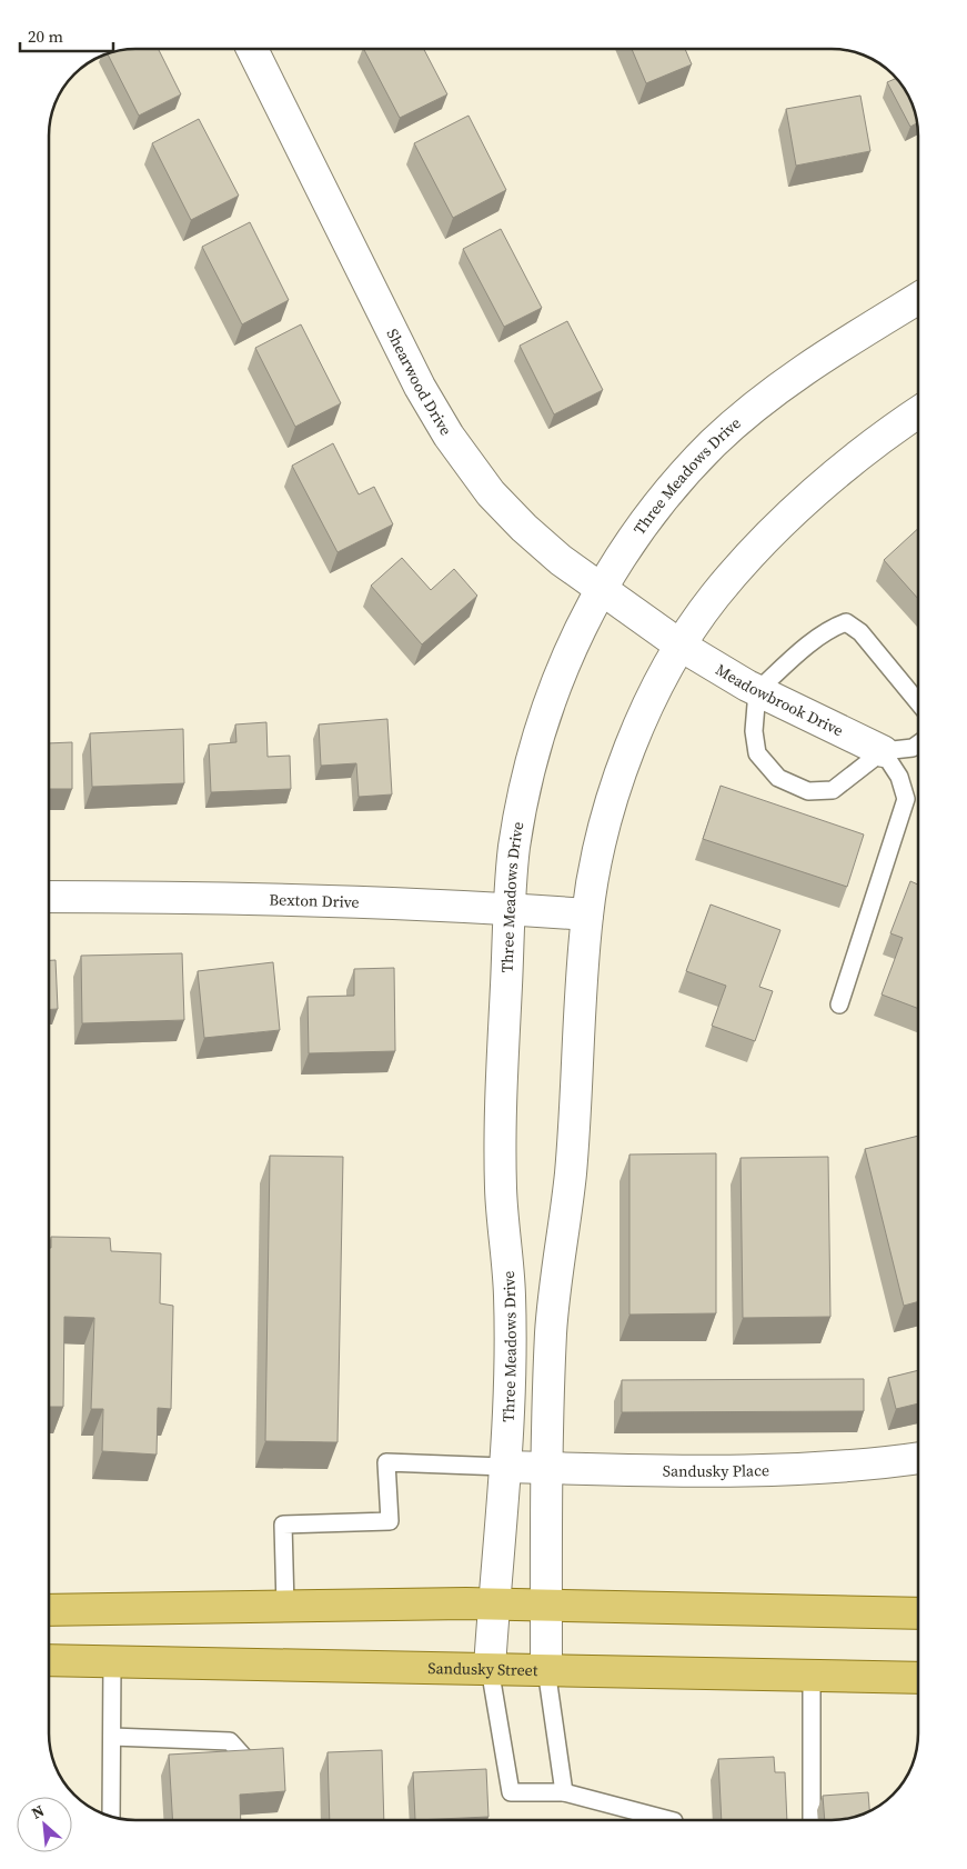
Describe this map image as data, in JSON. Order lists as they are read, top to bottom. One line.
{"streets":{"main road":["Sandusky Street"],"street":["Shearwood Drive","Three Meadows Drive","Meadowbrook Drive","Bexton Drive","Sandusky Place"]},"crossings":[["Shearwood Drive","Three Meadows Drive"],["Shearwood Drive","Meadowbrook Drive"],["Three Meadows Drive","Bexton Drive"],["Three Meadows Drive","Sandusky Place"],["Three Meadows Drive","Sandusky Street"]],"scale_bar":"20 m","north":"top left"}
